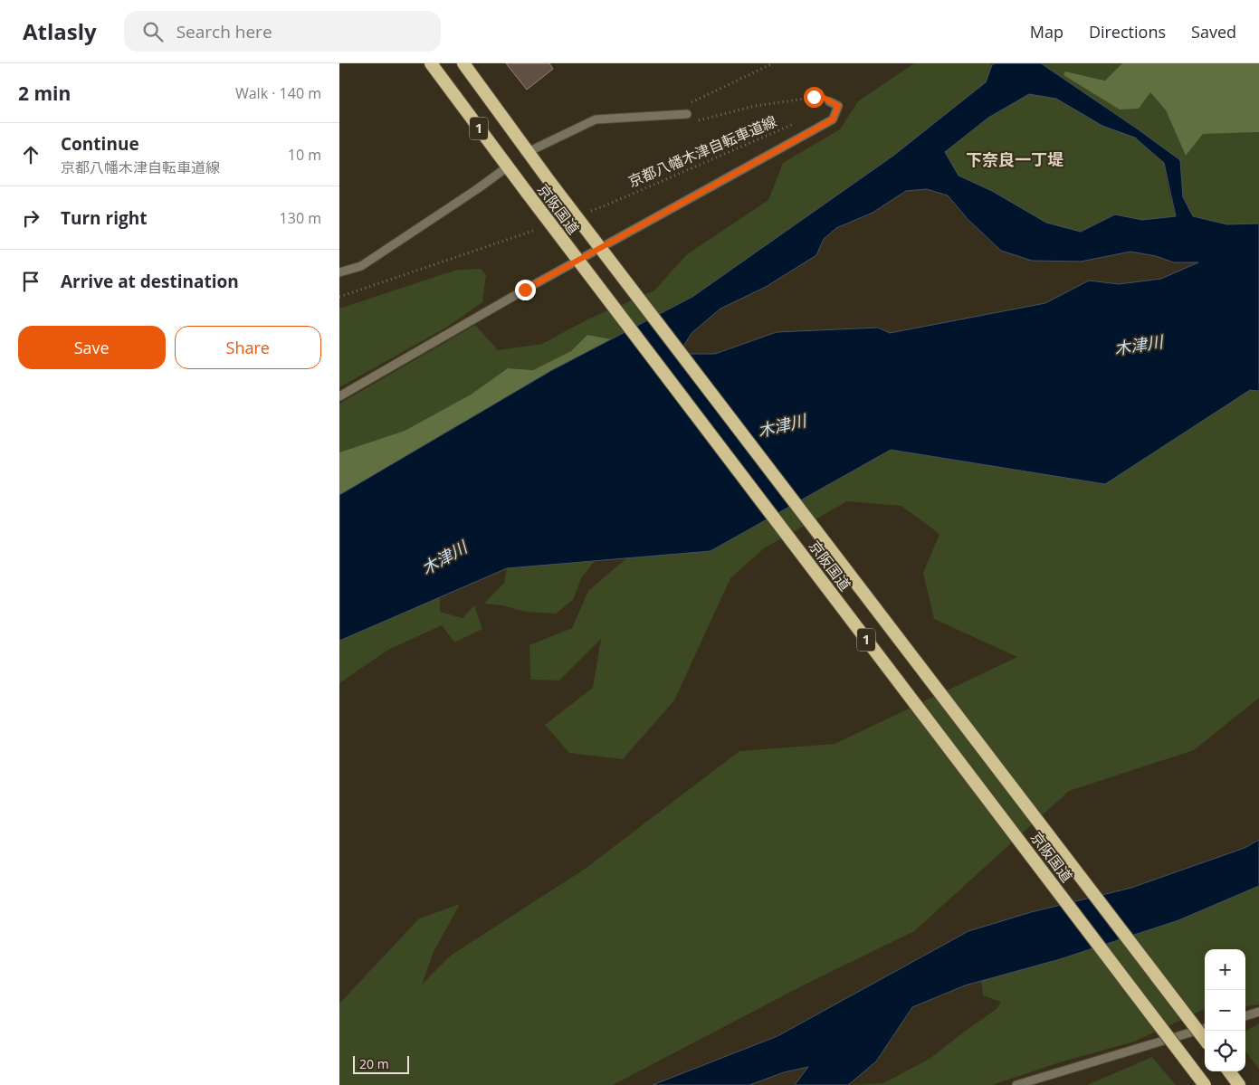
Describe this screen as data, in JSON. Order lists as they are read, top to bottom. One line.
{"streets":{"highway":["1","京阪国道"],"path":["京都八幡木津自転車道線"]},"districts":["下奈良一丁堤"],"water":["木津川"],"scale_bar":"20 m","page":{"header":"Atlasly","search":"Search here","nav":["Map","Directions","Saved"],"heading":["2 min","Walk · 140 m"],"list":[["Continue","京都八幡木津自転車道線","10 m"],["Turn right","130 m"],"Arrive at destination"],"buttons":["Save","Share"],"map_buttons":["+","−"],"scale":"20 m"}}
